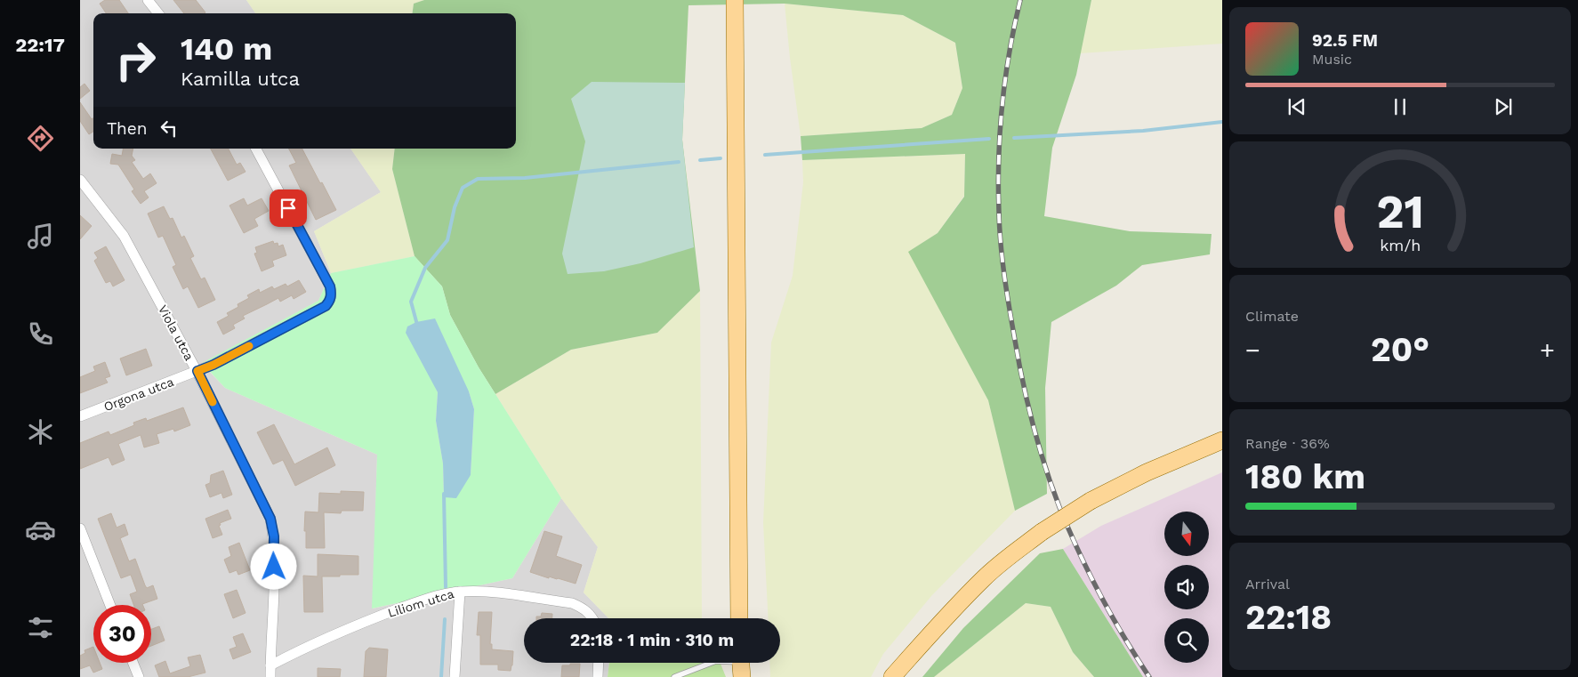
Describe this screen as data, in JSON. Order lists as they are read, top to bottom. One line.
{"streets":{"street":["Viola utca","Orgona utca","Liliom utca"]},"crossings":[["Viola utca","Orgona utca"],["Viola utca","Liliom utca"]],"north":"bottom","page":{"tabs":"22:17","turn":["140 m","Kamilla utca"],"song":["92.5 FM","Music"],"then":"Then","tile":["Climate",["Range · 36%","180 km"],["Arrival","22:18"]],"heat":["−","20°","+"],"limit":"30","trip":"22:18 · 1 min · 310 m","gauge":["21","km/h"]}}
